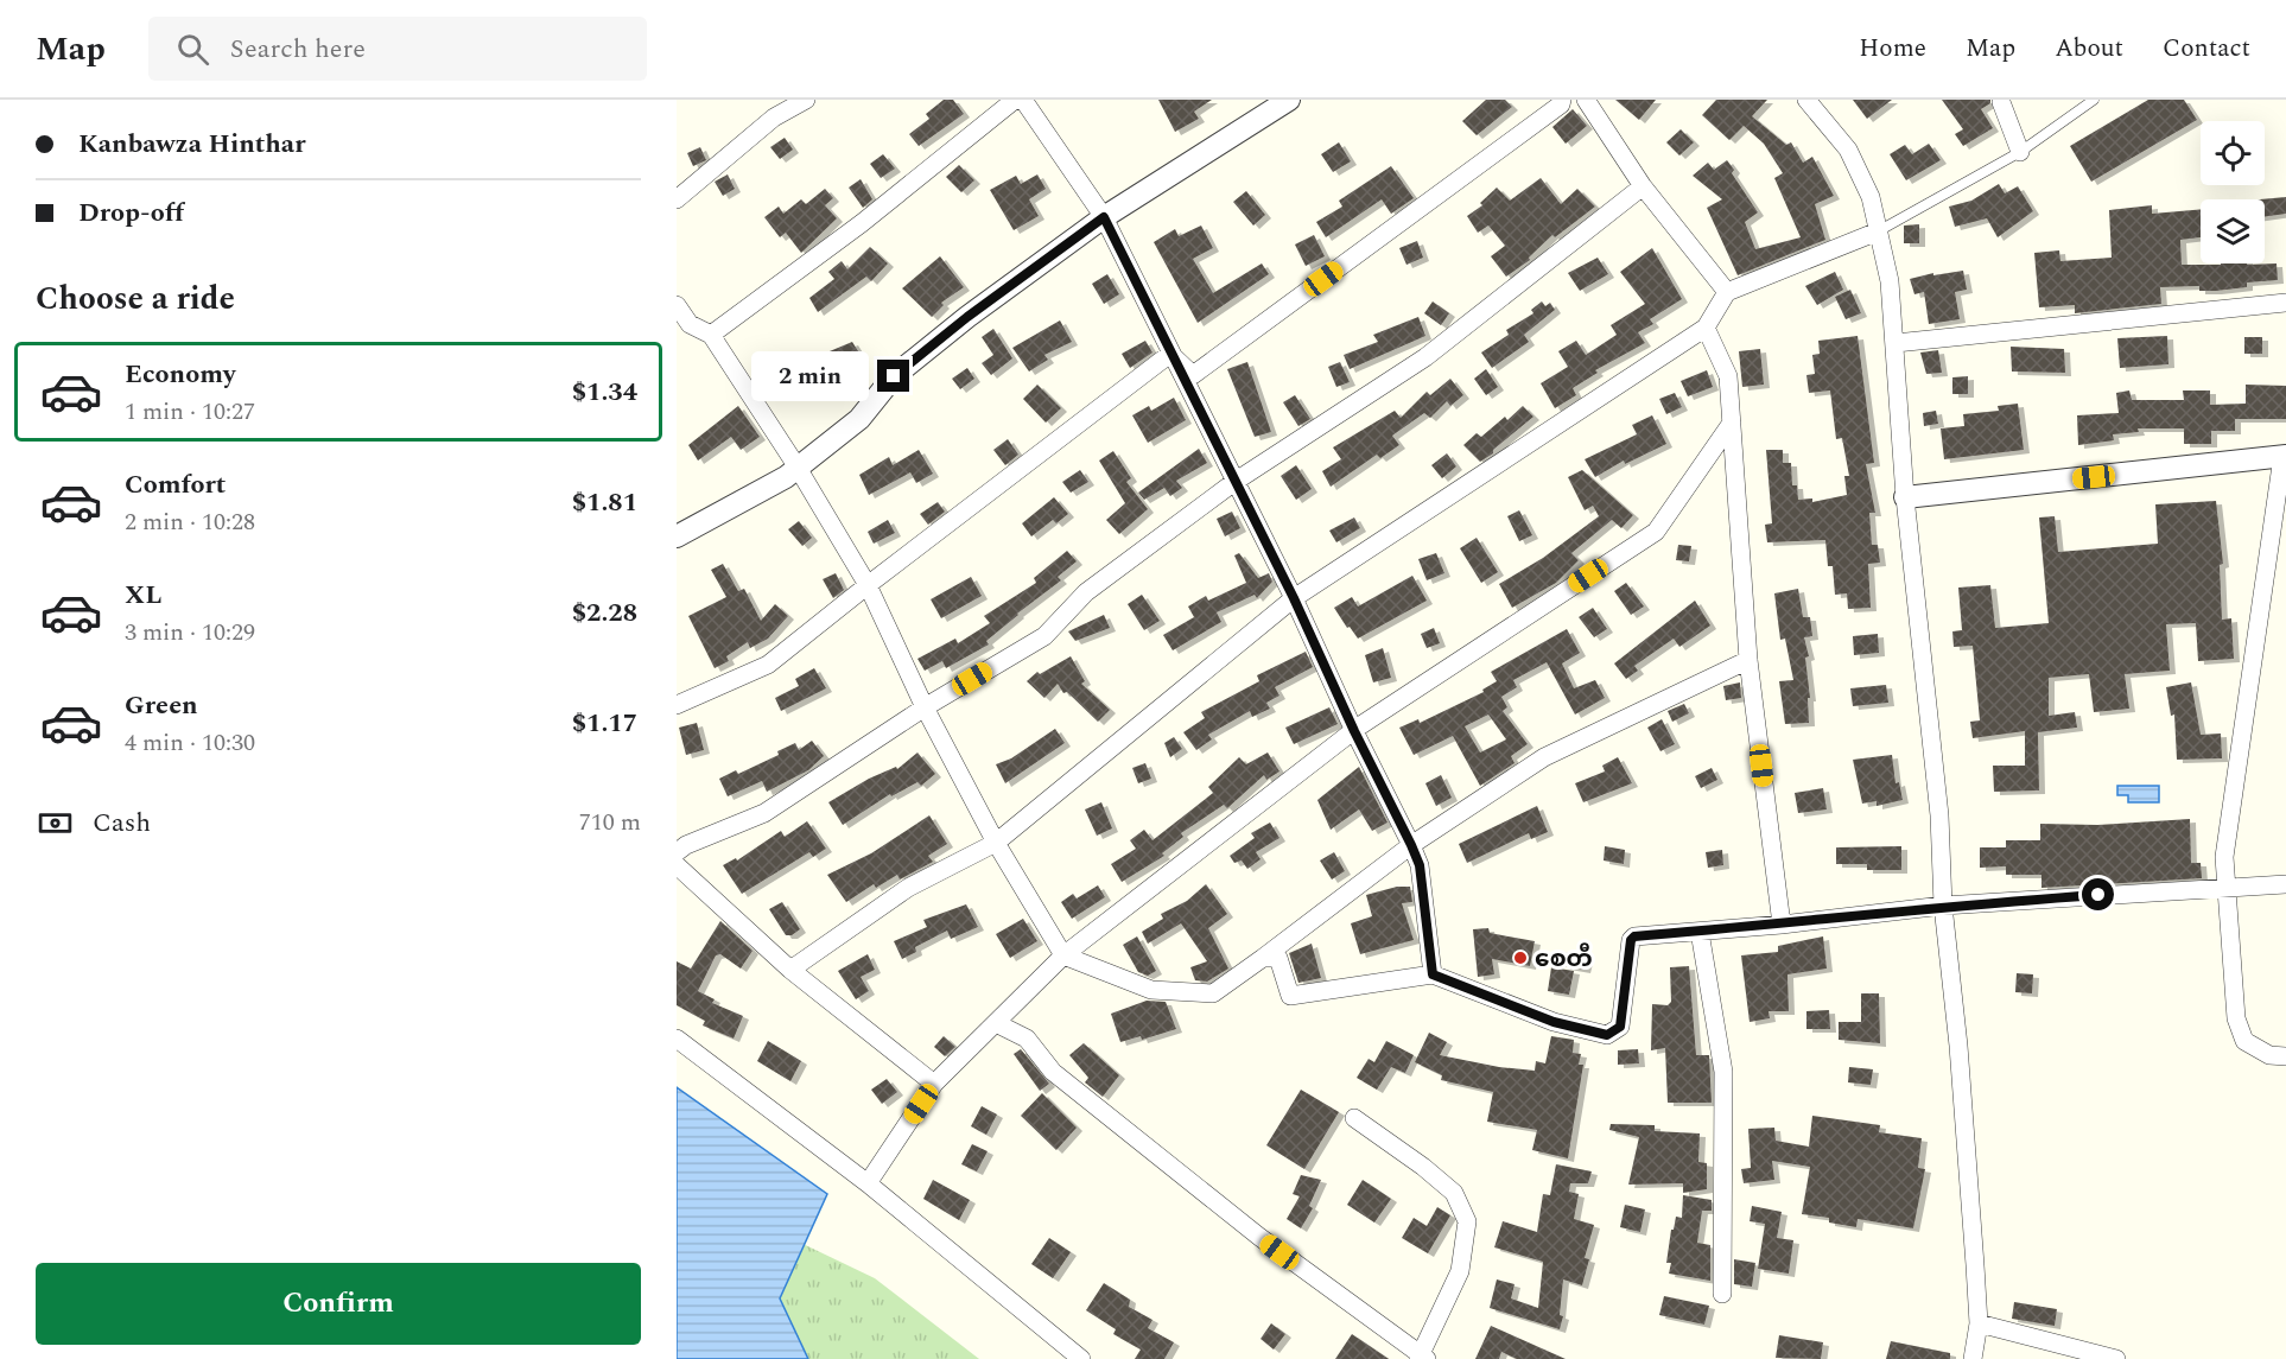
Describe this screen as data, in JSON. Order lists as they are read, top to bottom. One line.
{"places":["စေတီ"],"page":{"header":"Map","search":"Search here","nav":["Home","Map","About","Contact"],"banner":["Kanbawza Hinthar","Drop-off"],"heading":"Choose a ride","list":[{"name":"Economy","note":"1 min · 10:27","value":"$1.34"},{"name":"Comfort","note":"2 min · 10:28","value":"$1.81"},{"name":"XL","note":"3 min · 10:29","value":"$2.28"},{"name":"Green","note":"4 min · 10:30","value":"$1.17"}],"bubble":"2 min","pay":["Cash","710 m"],"buttons":"Confirm"}}
